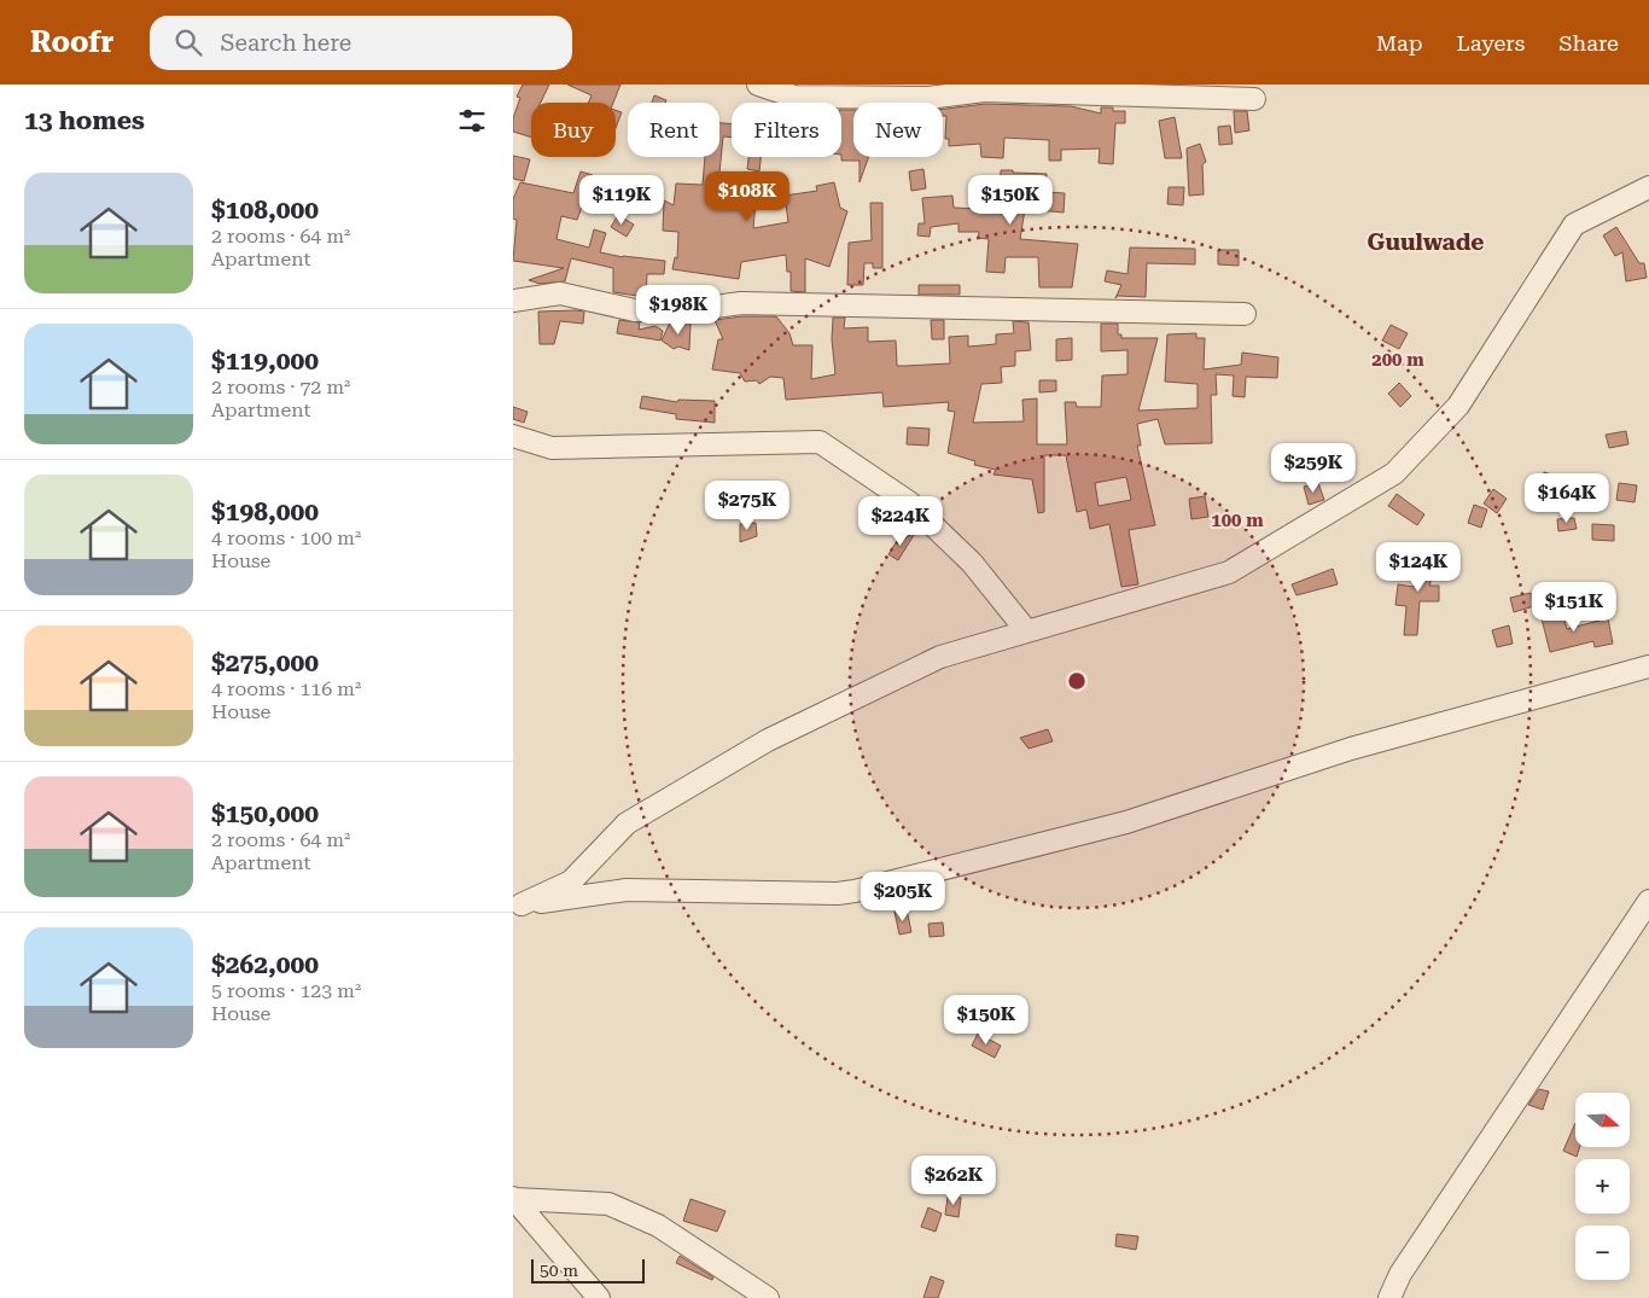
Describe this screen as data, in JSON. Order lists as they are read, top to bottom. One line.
{"districts":["Guulwade"],"scale_bar":"50 m","north":"right","page":{"header":"Roofr","search":"Search here","nav":["Map","Layers","Share"],"heading":"13 homes","chip":["Buy","Rent","Filters","New"],"list":[{"name":"$108,000","note":"2 rooms · 64 m² · Apartment"},{"name":"$119,000","note":"2 rooms · 72 m² · Apartment"},{"name":"$198,000","note":"4 rooms · 100 m² · House"},{"name":"$275,000","note":"4 rooms · 116 m² · House"},{"name":"$150,000","note":"2 rooms · 64 m² · Apartment"},{"name":"$262,000","note":"5 rooms · 123 m² · House"}],"price":["$108K","$119K","$150K","$198K","$259K","$164K","$275K","$224K","$124K","$151K","$205K","$150K","$262K"],"map_buttons":["+","−"],"scale":"50 m"},"rings":["200 m","100 m"]}
